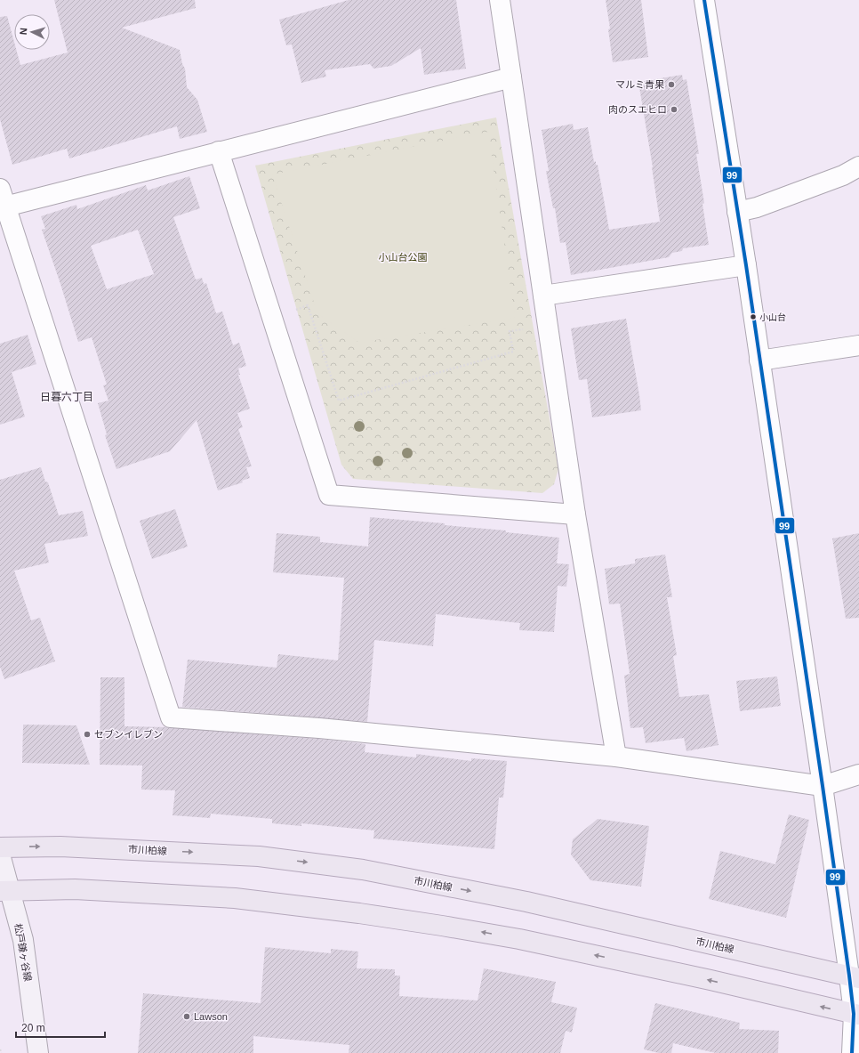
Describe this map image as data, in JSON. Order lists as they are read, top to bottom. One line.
{"streets":{"main road":["市川柏線","松戸鎌ヶ谷線"]},"districts":["日暮六丁目"],"parks":["小山台公園"],"places":["マルミ青果","肉のスエヒロ","小山台","セブンイレブン","Lawson"],"lines":["transit line 99"],"scale_bar":"20 m","north":"left"}
